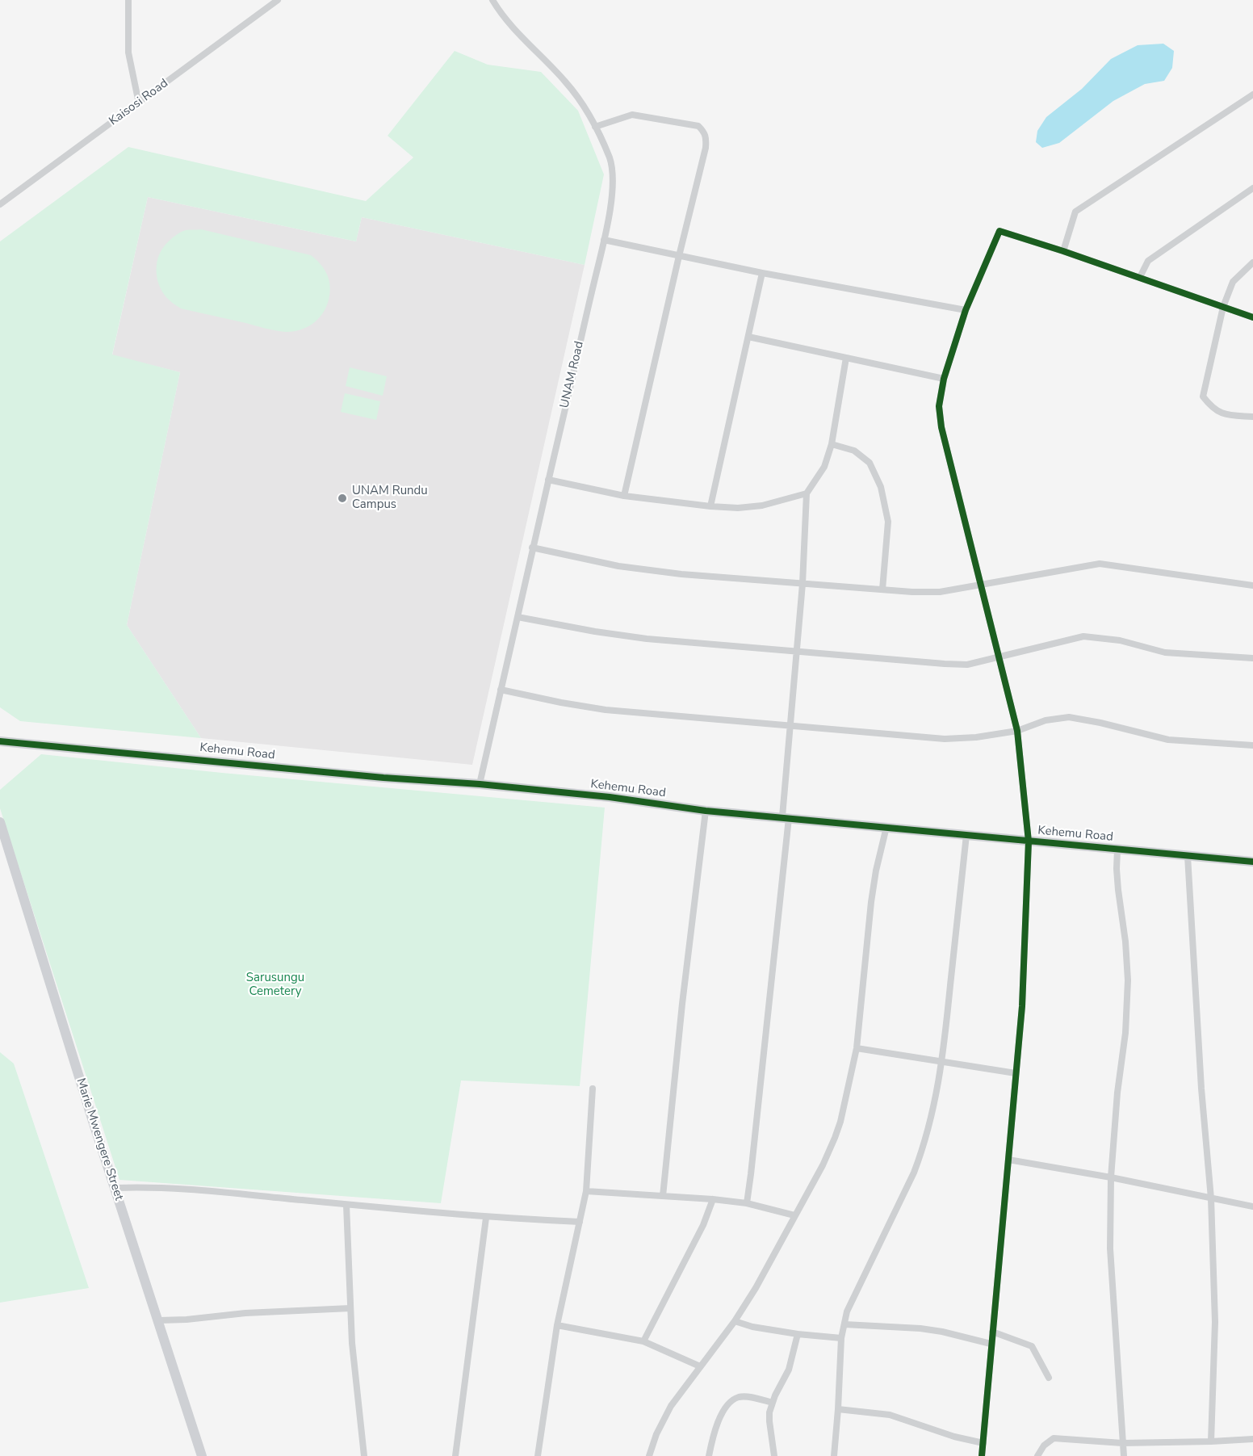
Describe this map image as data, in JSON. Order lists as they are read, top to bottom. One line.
{"streets":{"street":["Kaisosi Road","UNAM Road","Kehemu Road","Marie Mwengere Street"]},"crossings":[["UNAM Road","Kehemu Road"]],"parks":["Sarusungu Cemetery"],"places":["UNAM Rundu Campus"]}
